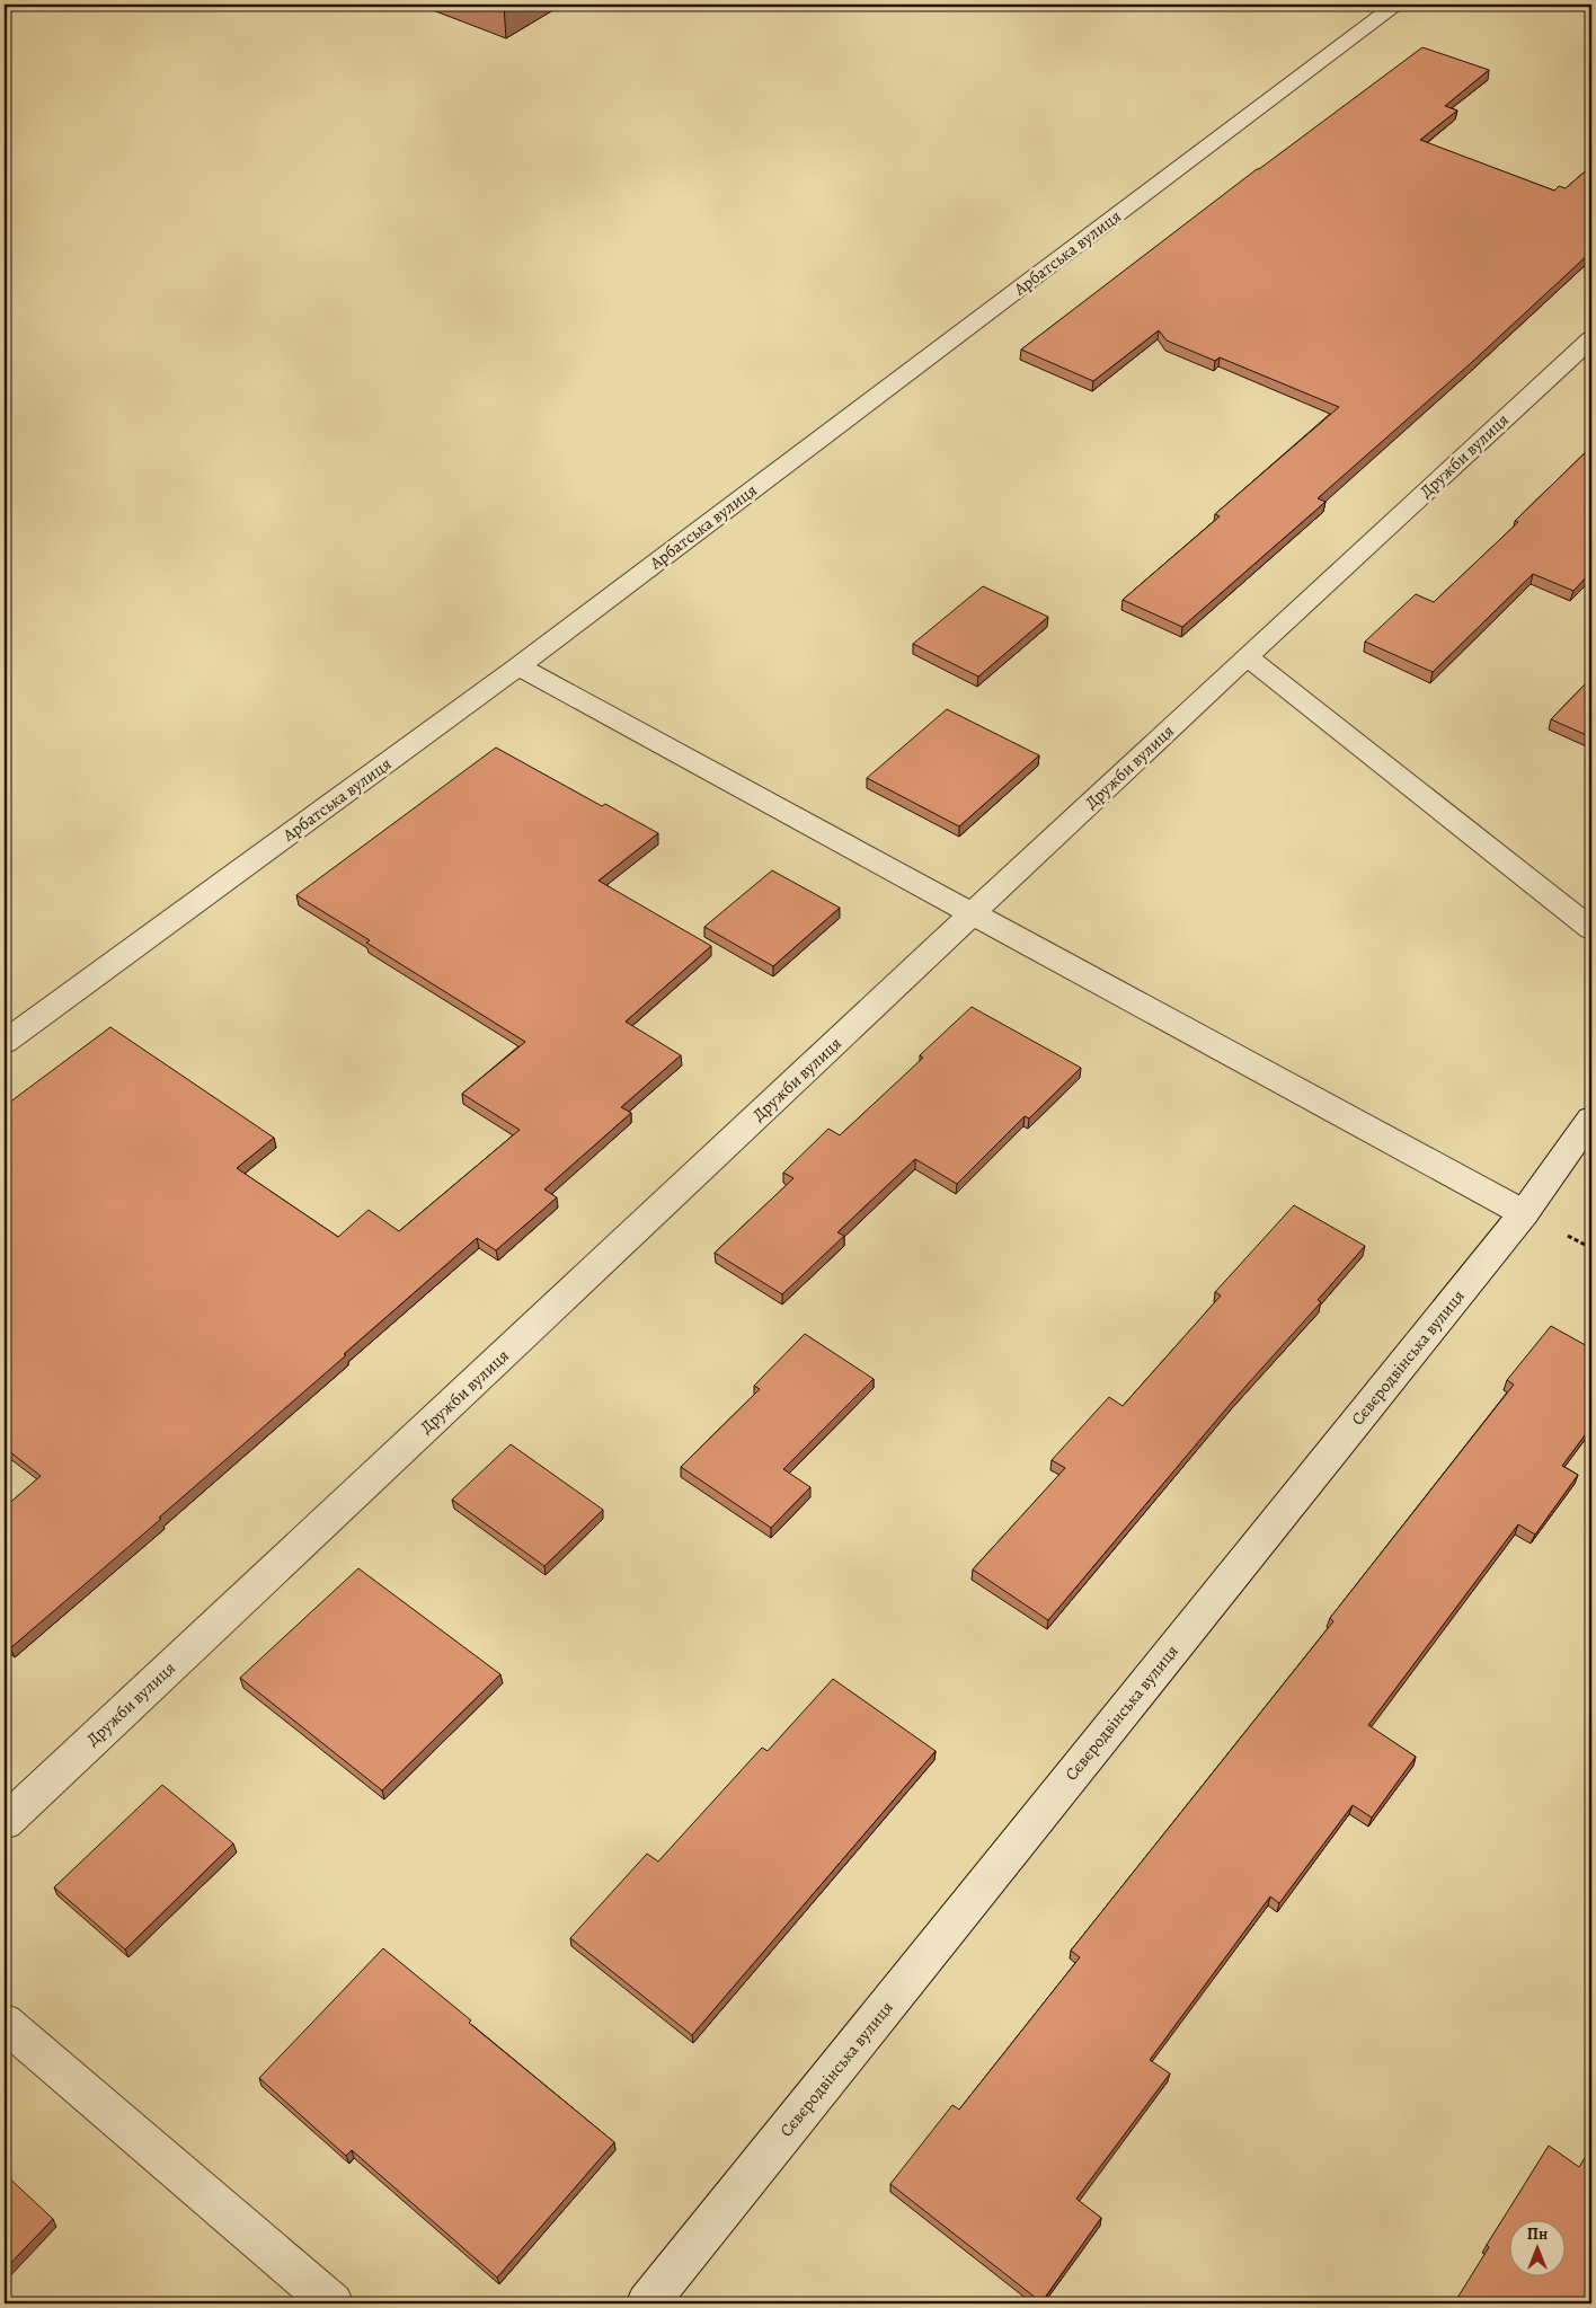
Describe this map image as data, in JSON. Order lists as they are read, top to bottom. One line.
{"streets":{"street":["Арбатська вулиця","Дружби вулиця","Сєвєродвінська вулиця"]},"north":"top"}
